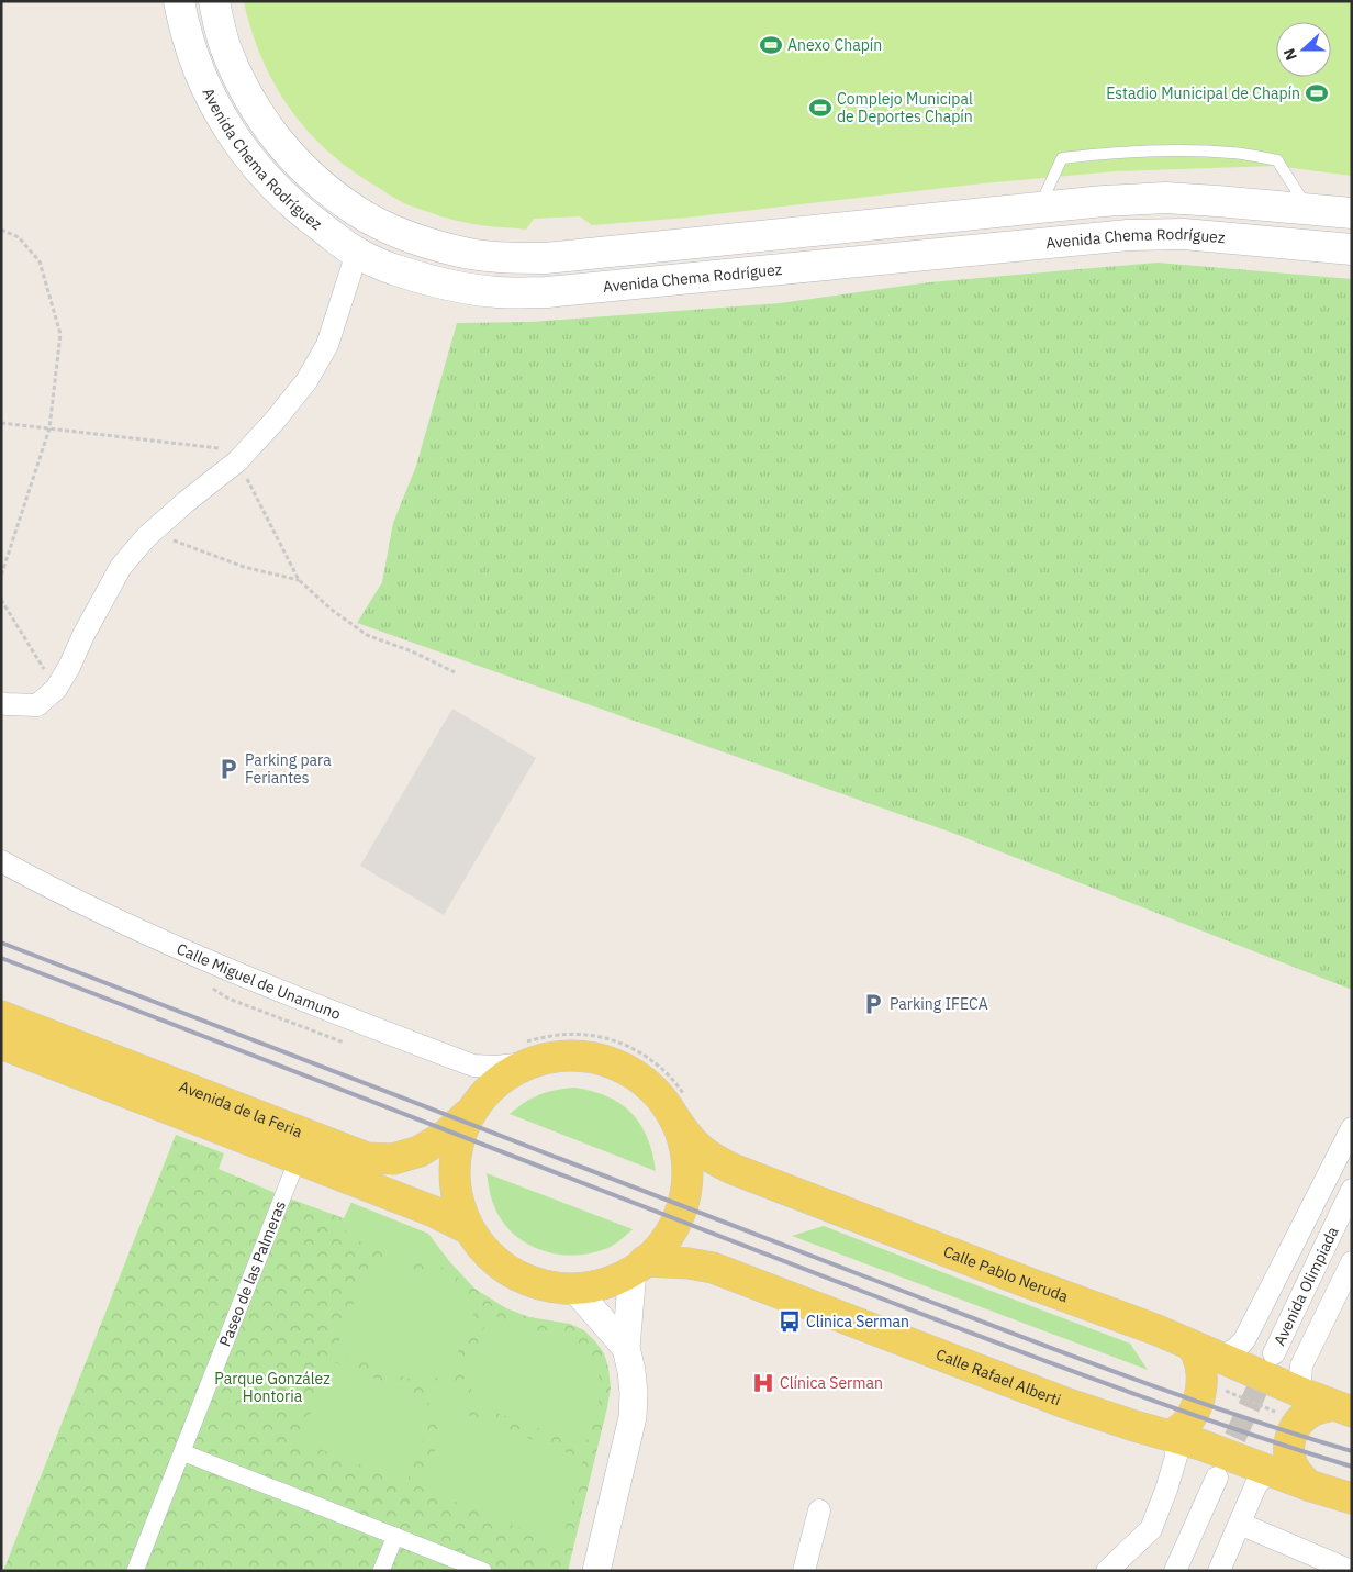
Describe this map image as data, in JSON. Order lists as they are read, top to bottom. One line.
{"streets":{"main road":["Avenida Chema Rodríguez","Avenida de la Feria","Calle Pablo Neruda","Calle Rafael Alberti"],"street":["Calle Miguel de Unamuno","Paseo de las Palmeras","Avenida Olimpiada"]},"crossings":[["Calle Miguel de Unamuno","Calle Pablo Neruda"],["Avenida de la Feria","Paseo de las Palmeras"],["Avenida de la Feria","Calle Pablo Neruda"]],"parks":["Parque González Hontoria"],"places":{"sports":["Anexo Chapín","Estadio Municipal de Chapín","Complejo Municipal de Deportes Chapín"],"parking":["Parking para Feriantes","Parking IFECA"],"bus stop":["Clinica Serman"],"hospital":["Clínica Serman"]},"north":"left"}
